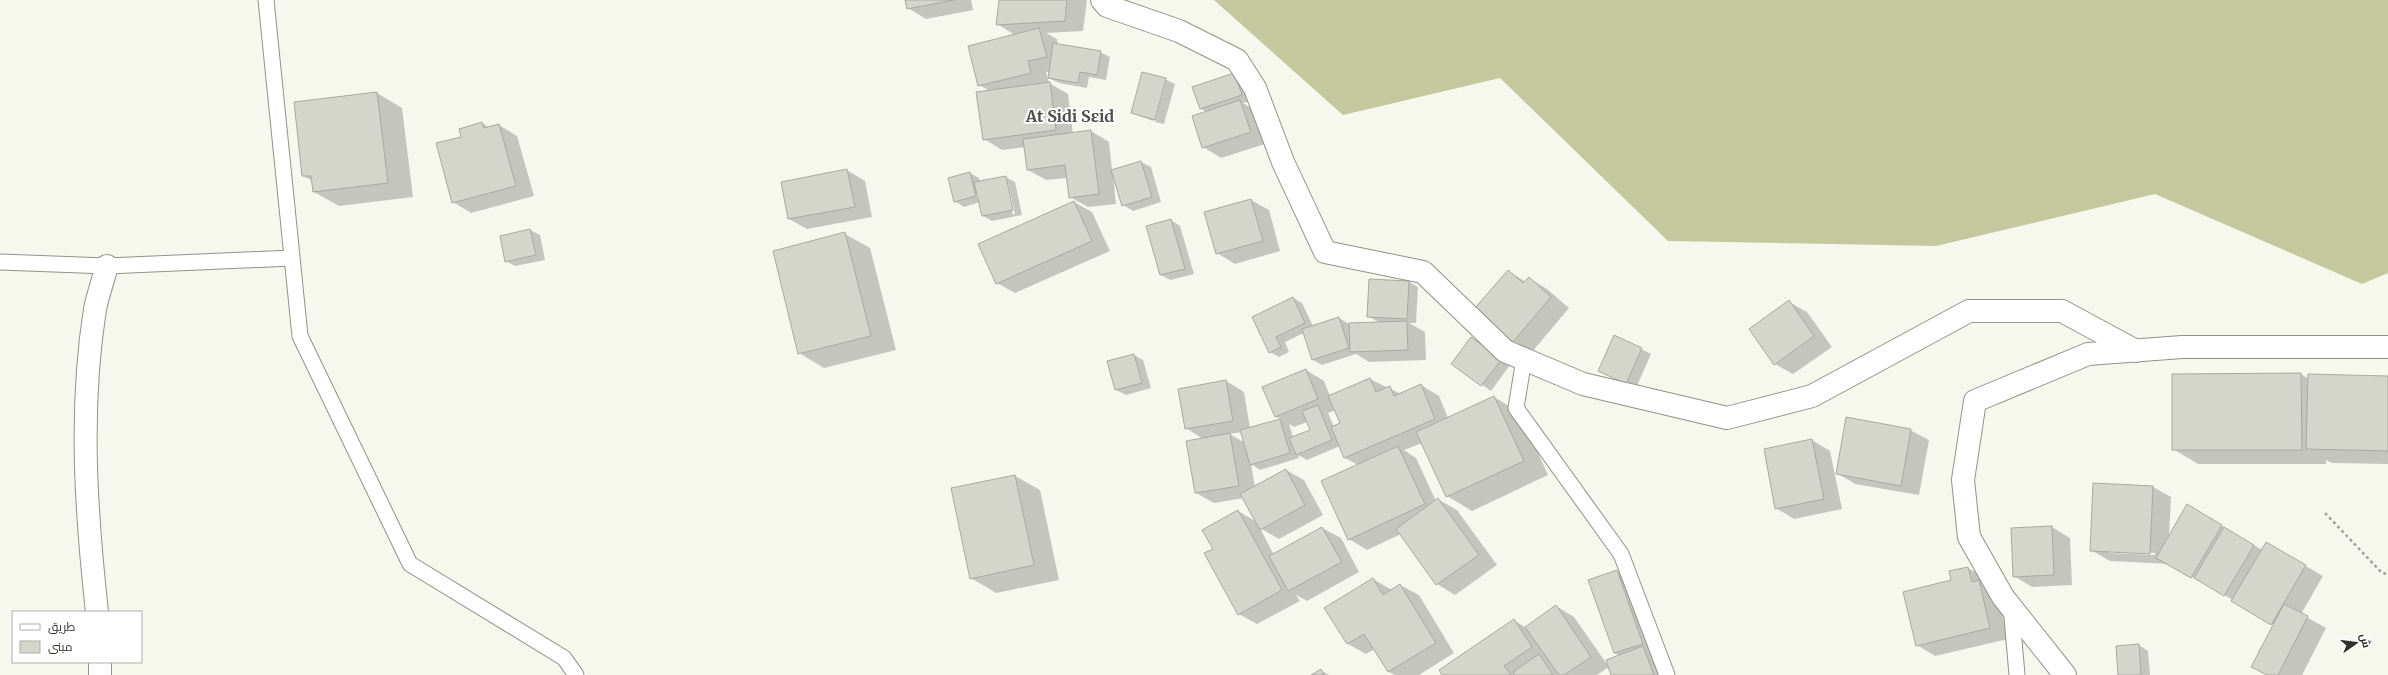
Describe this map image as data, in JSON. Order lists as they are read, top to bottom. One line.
{"districts":["At Sidi Sɛid"],"legend":["طريق","مبنى"],"north":"right"}
